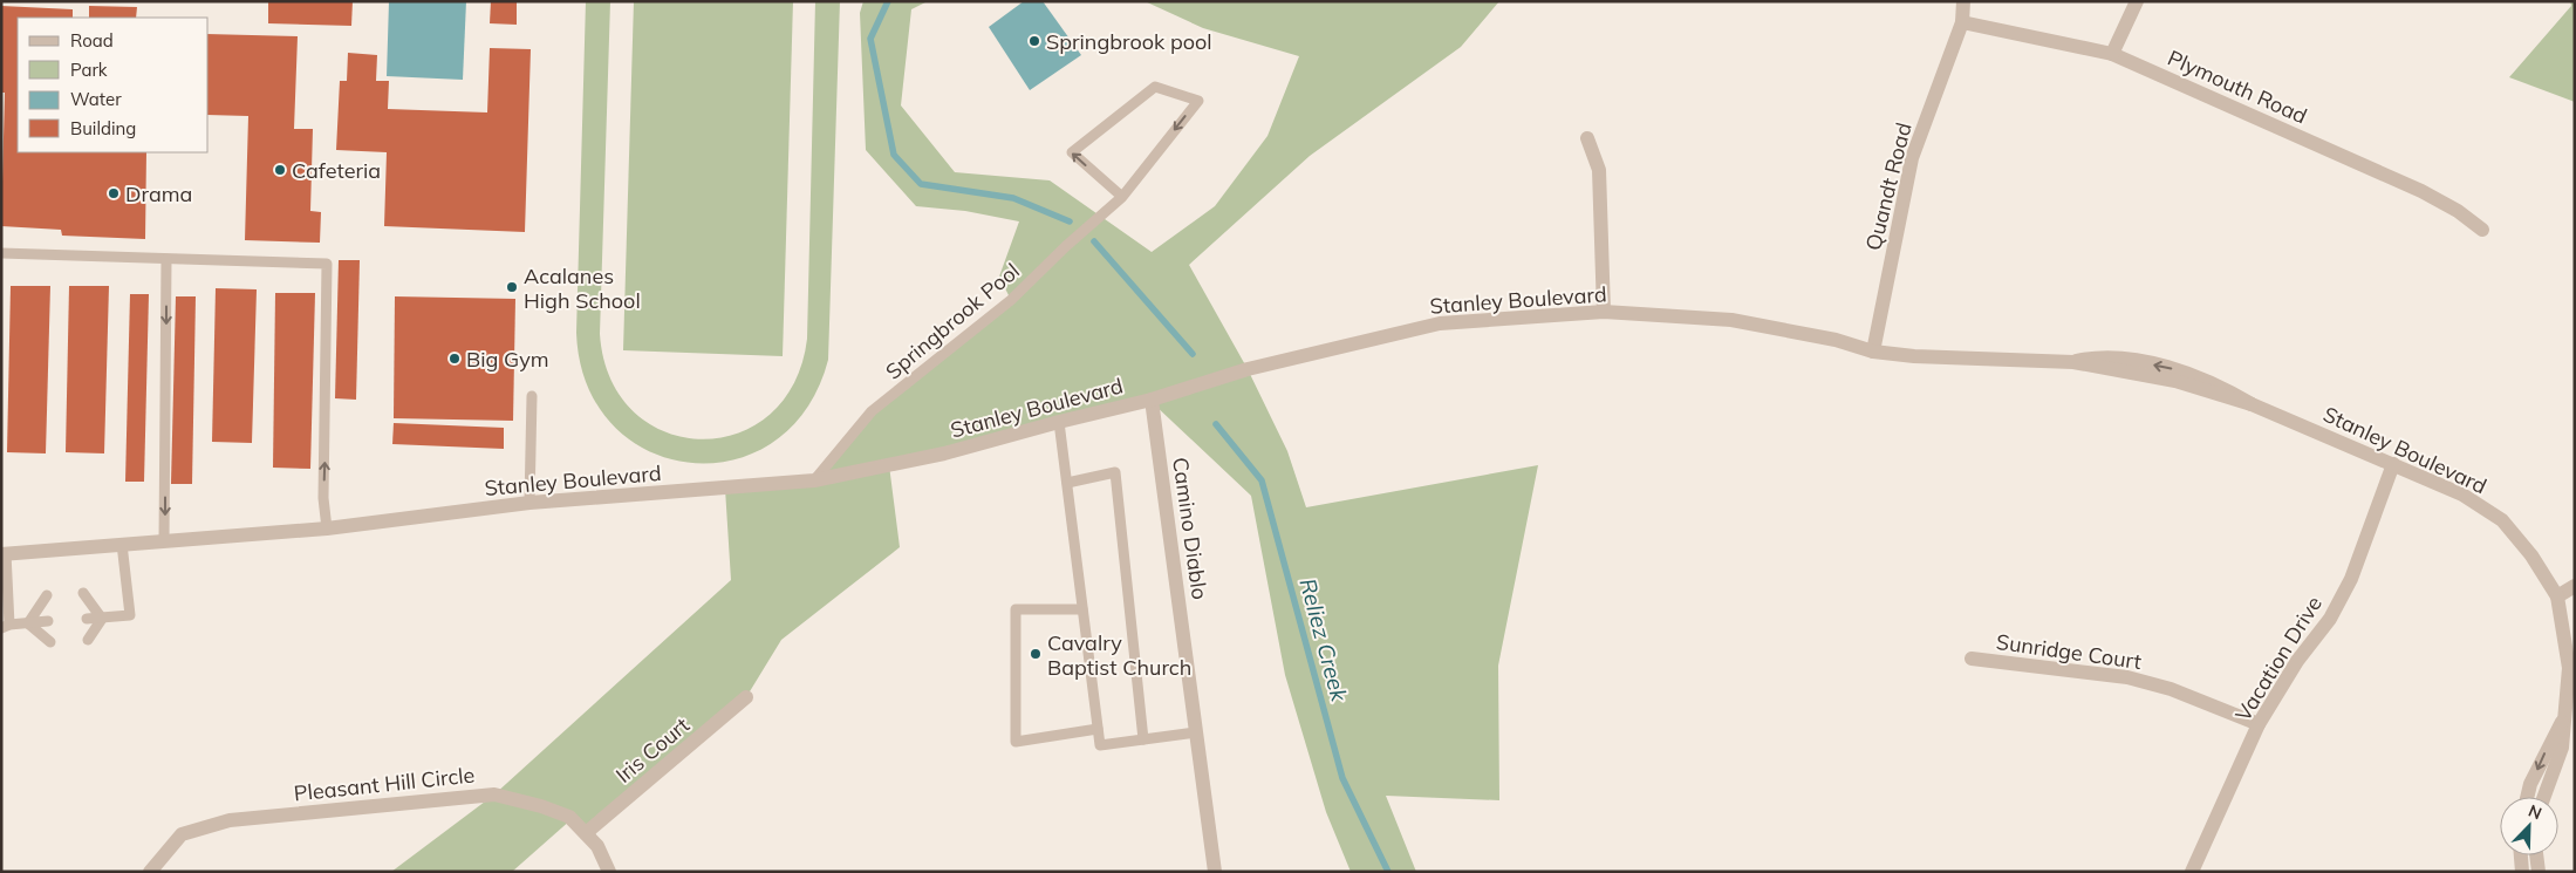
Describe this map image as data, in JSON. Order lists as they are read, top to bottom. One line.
{"streets":{"street":["Plymouth Road","Quandt Road","Stanley Boulevard","Camino Diablo","Sunridge Court","Vacation Drive","Iris Court","Pleasant Hill Circle"],"lane":["Springbrook Pool"]},"crossings":[["Plymouth Road","Quandt Road"],["Quandt Road","Stanley Boulevard"],["Stanley Boulevard","Springbrook Pool"],["Stanley Boulevard","Camino Diablo"],["Stanley Boulevard","Vacation Drive"],["Sunridge Court","Vacation Drive"],["Iris Court","Pleasant Hill Circle"]],"water":["Reliez Creek"],"places":["Springbrook pool","Cafeteria","Drama","Acalanes High School","Big Gym","Cavalry Baptist Church"],"legend":["Road","Park","Water","Building"],"north":"top right"}
